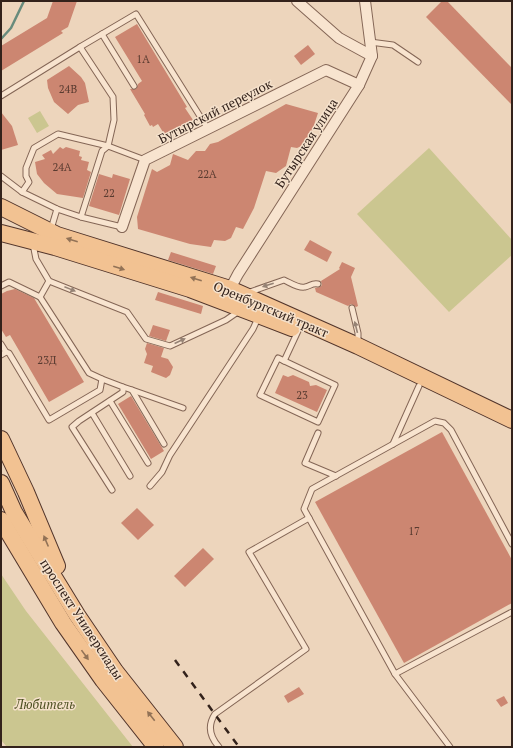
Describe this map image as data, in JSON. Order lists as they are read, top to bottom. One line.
{"streets":{"main road":["Оренбургский тракт","проспект Универсиады"],"street":["Бутырский переулок","Бутырская улица"]},"crossings":[["Бутырский переулок","Бутырская улица"],["Бутырская улица","Оренбургский тракт"]],"parks":["Любитель"],"house_numbers":["1А","24В","24А","22А","22","23Д","23","17"]}
